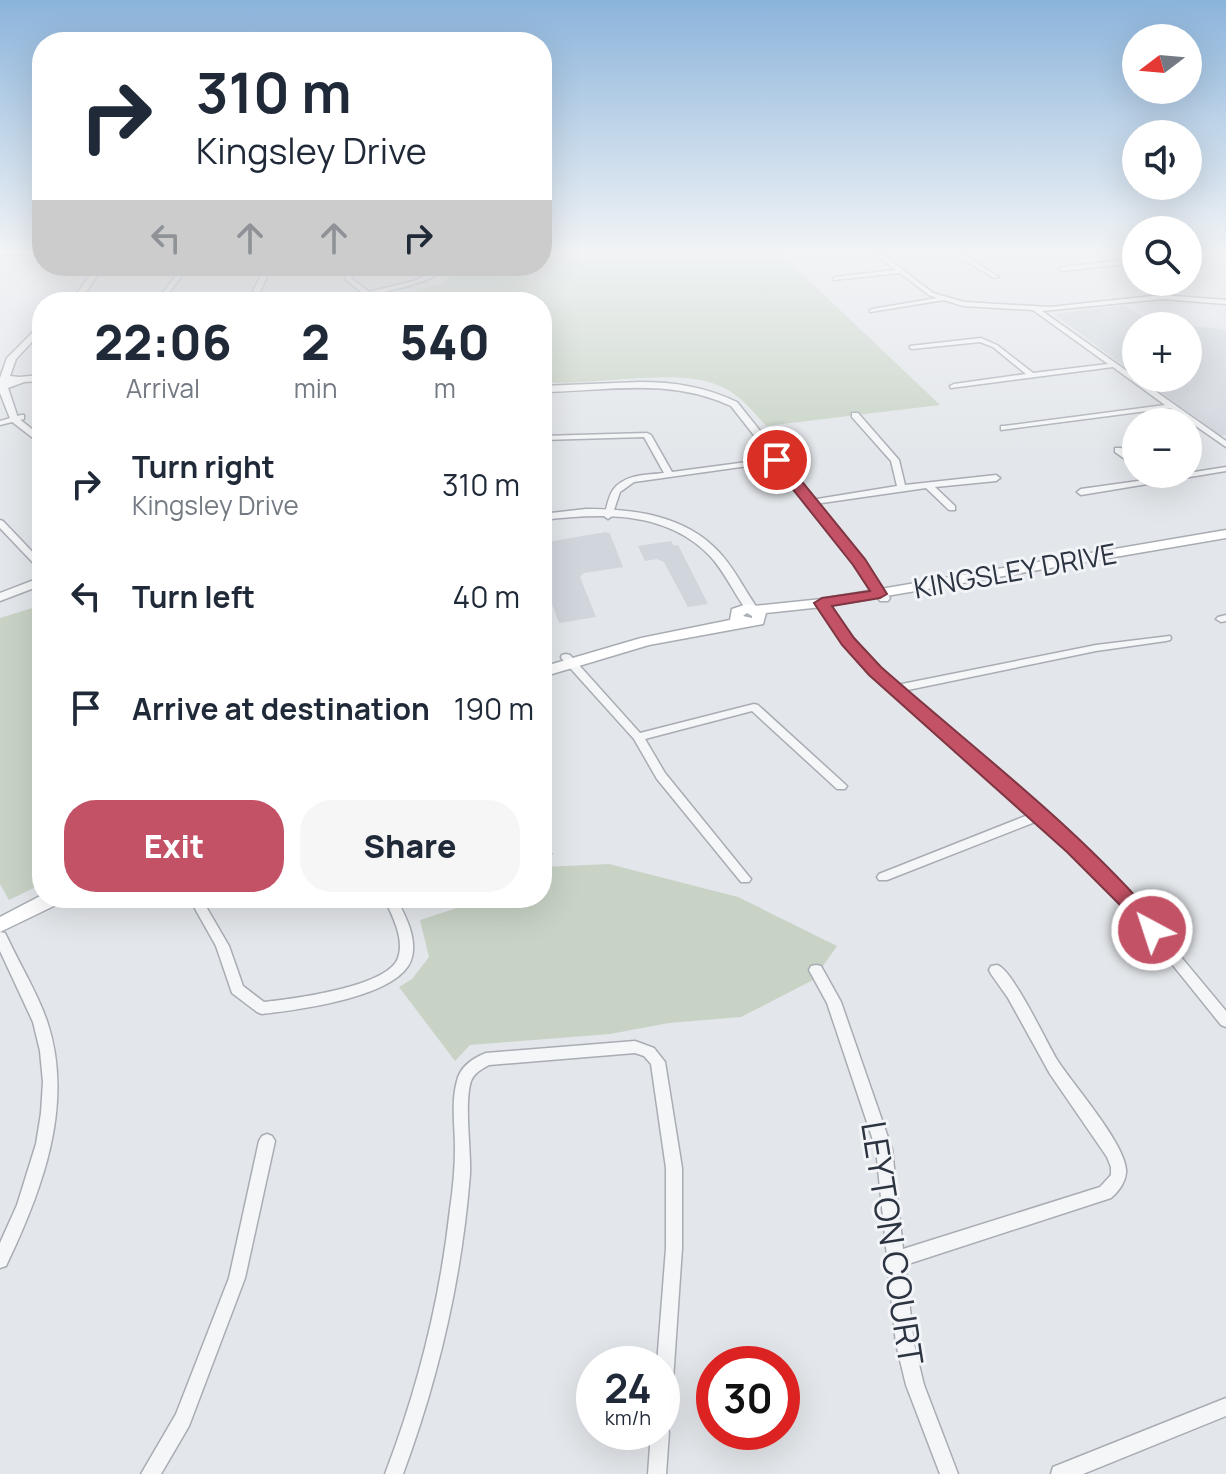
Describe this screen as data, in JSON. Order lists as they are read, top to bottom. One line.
{"streets":{"main road":["KINGSLEY DRIVE"],"street":["LEYTON COURT"]},"north":"left","page":{"map_buttons":["+","−"],"turn":["310 m","Kingsley Drive"],"eta":["22:06","Arrival","2","min","540","m"],"list":[{"name":"Turn right","note":"Kingsley Drive","value":"310 m"},{"name":"Turn left","value":"40 m"},{"name":"Arrive at destination","value":"190 m"}],"buttons":["Exit","Share"],"speed":"24 km/h","limit":"30"}}
